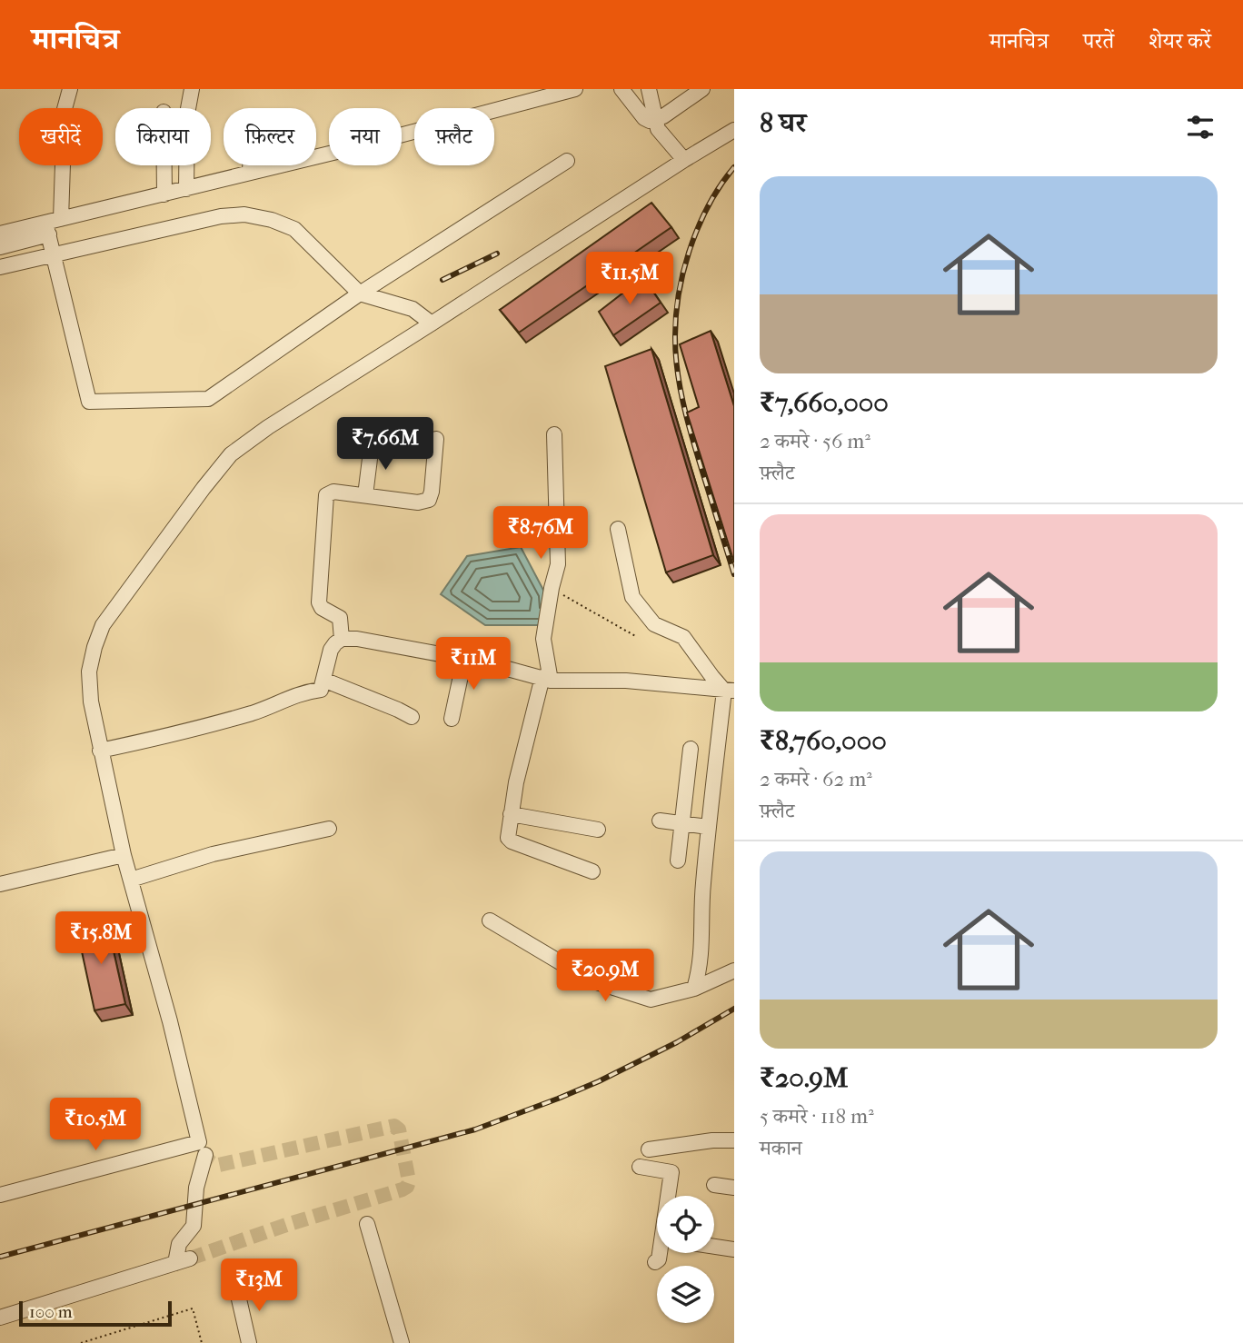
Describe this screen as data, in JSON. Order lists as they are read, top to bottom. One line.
{"scale_bar":"100 m","page":{"header":"मानचित्र","nav":["मानचित्र","परतें","शेयर करें"],"heading":"8 घर","chip":["खरीदें","किराया","फ़िल्टर","नया","फ़्लैट"],"list":[{"name":"₹7,660,000","note":"2 कमरे · 56 m² · फ़्लैट"},{"name":"₹8,760,000","note":"2 कमरे · 62 m² · फ़्लैट"},{"name":"₹20.9M","note":"5 कमरे · 118 m² · मकान"}],"price":["₹11.5M","₹7.66M","₹8.76M","₹11M","₹15.8M","₹20.9M","₹10.5M","₹13M"],"scale":"100 m"}}
